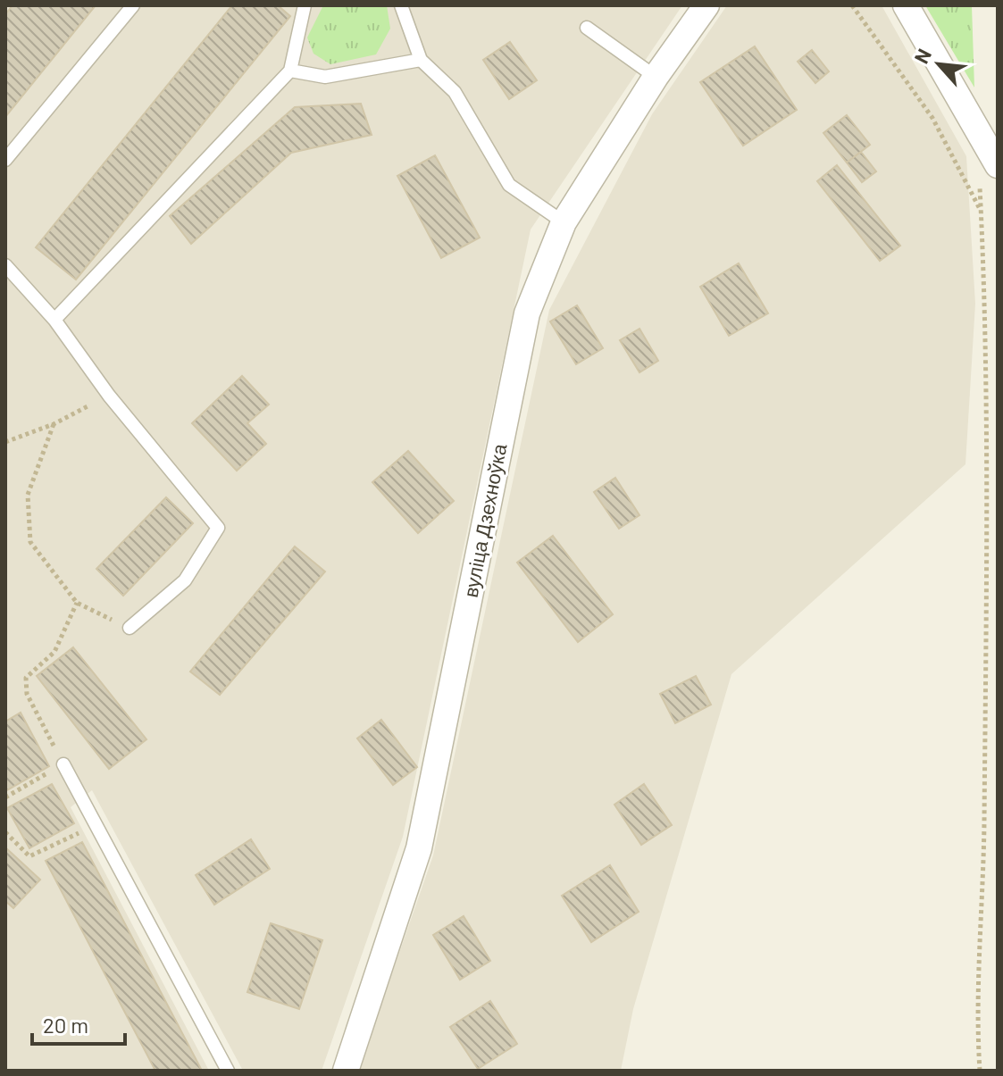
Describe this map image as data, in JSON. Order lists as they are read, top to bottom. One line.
{"streets":{"street":["вуліца Дзехноўка"]},"scale_bar":"20 m","north":"top left"}
